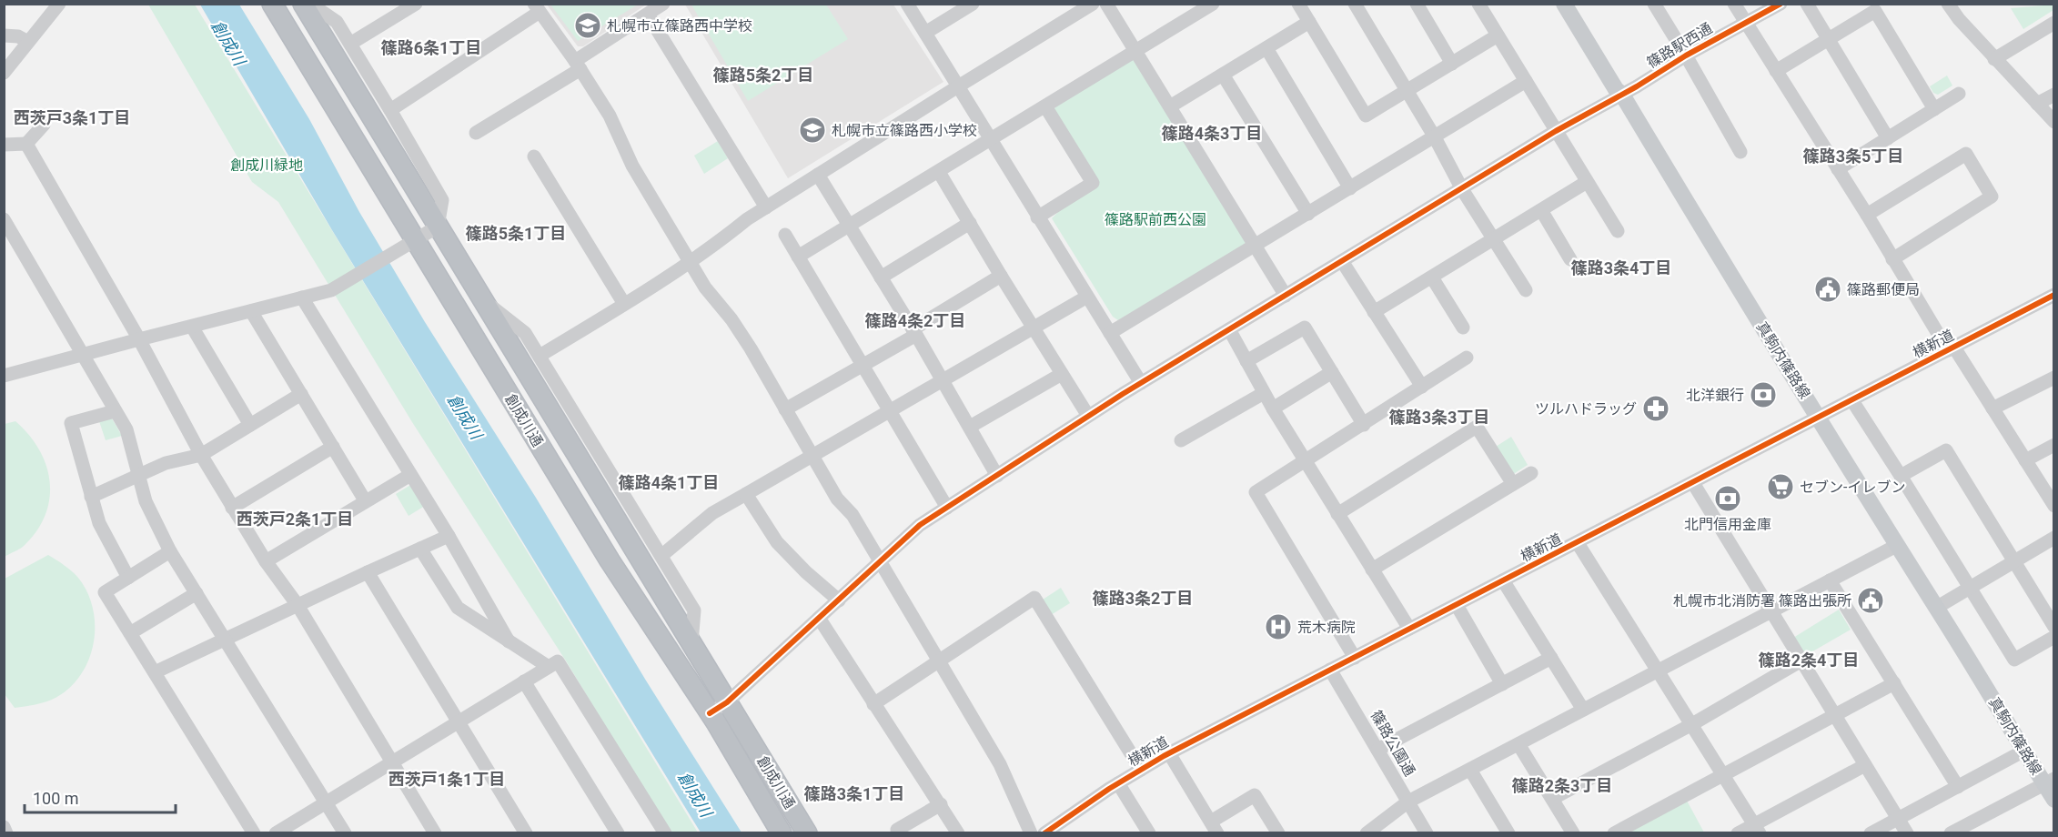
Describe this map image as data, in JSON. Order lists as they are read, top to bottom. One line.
{"streets":{"highway":["創成川通"],"main road":["真駒内篠路線"],"street":["篠路駅西通","横新道","篠路公園通"]},"crossings":[["篠路駅西通","真駒内篠路線"],["篠路駅西通","創成川通"],["横新道","真駒内篠路線"],["横新道","篠路公園通"]],"districts":["篠路6条1丁目","篠路5条2丁目","西茨戸3条1丁目","篠路4条3丁目","篠路3条5丁目","篠路5条1丁目","篠路3条4丁目","篠路4条2丁目","篠路3条3丁目","篠路4条1丁目","西茨戸2条1丁目","篠路3条2丁目","篠路2条4丁目","西茨戸1条1丁目","篠路2条3丁目","篠路3条1丁目"],"water":["創成川"],"parks":["創成川緑地","篠路駅前西公園"],"places":{"school or university":["札幌市立篠路西中学校","札幌市立篠路西小学校"],"public building":["篠路郵便局","札幌市北消防署 篠路出張所"],"bank":["北洋銀行","北門信用金庫"],"pharmacy":["ツルハドラッグ"],"supermarket":["セブン-イレブン"],"hospital":["荒木病院"]},"scale_bar":"100 m"}
